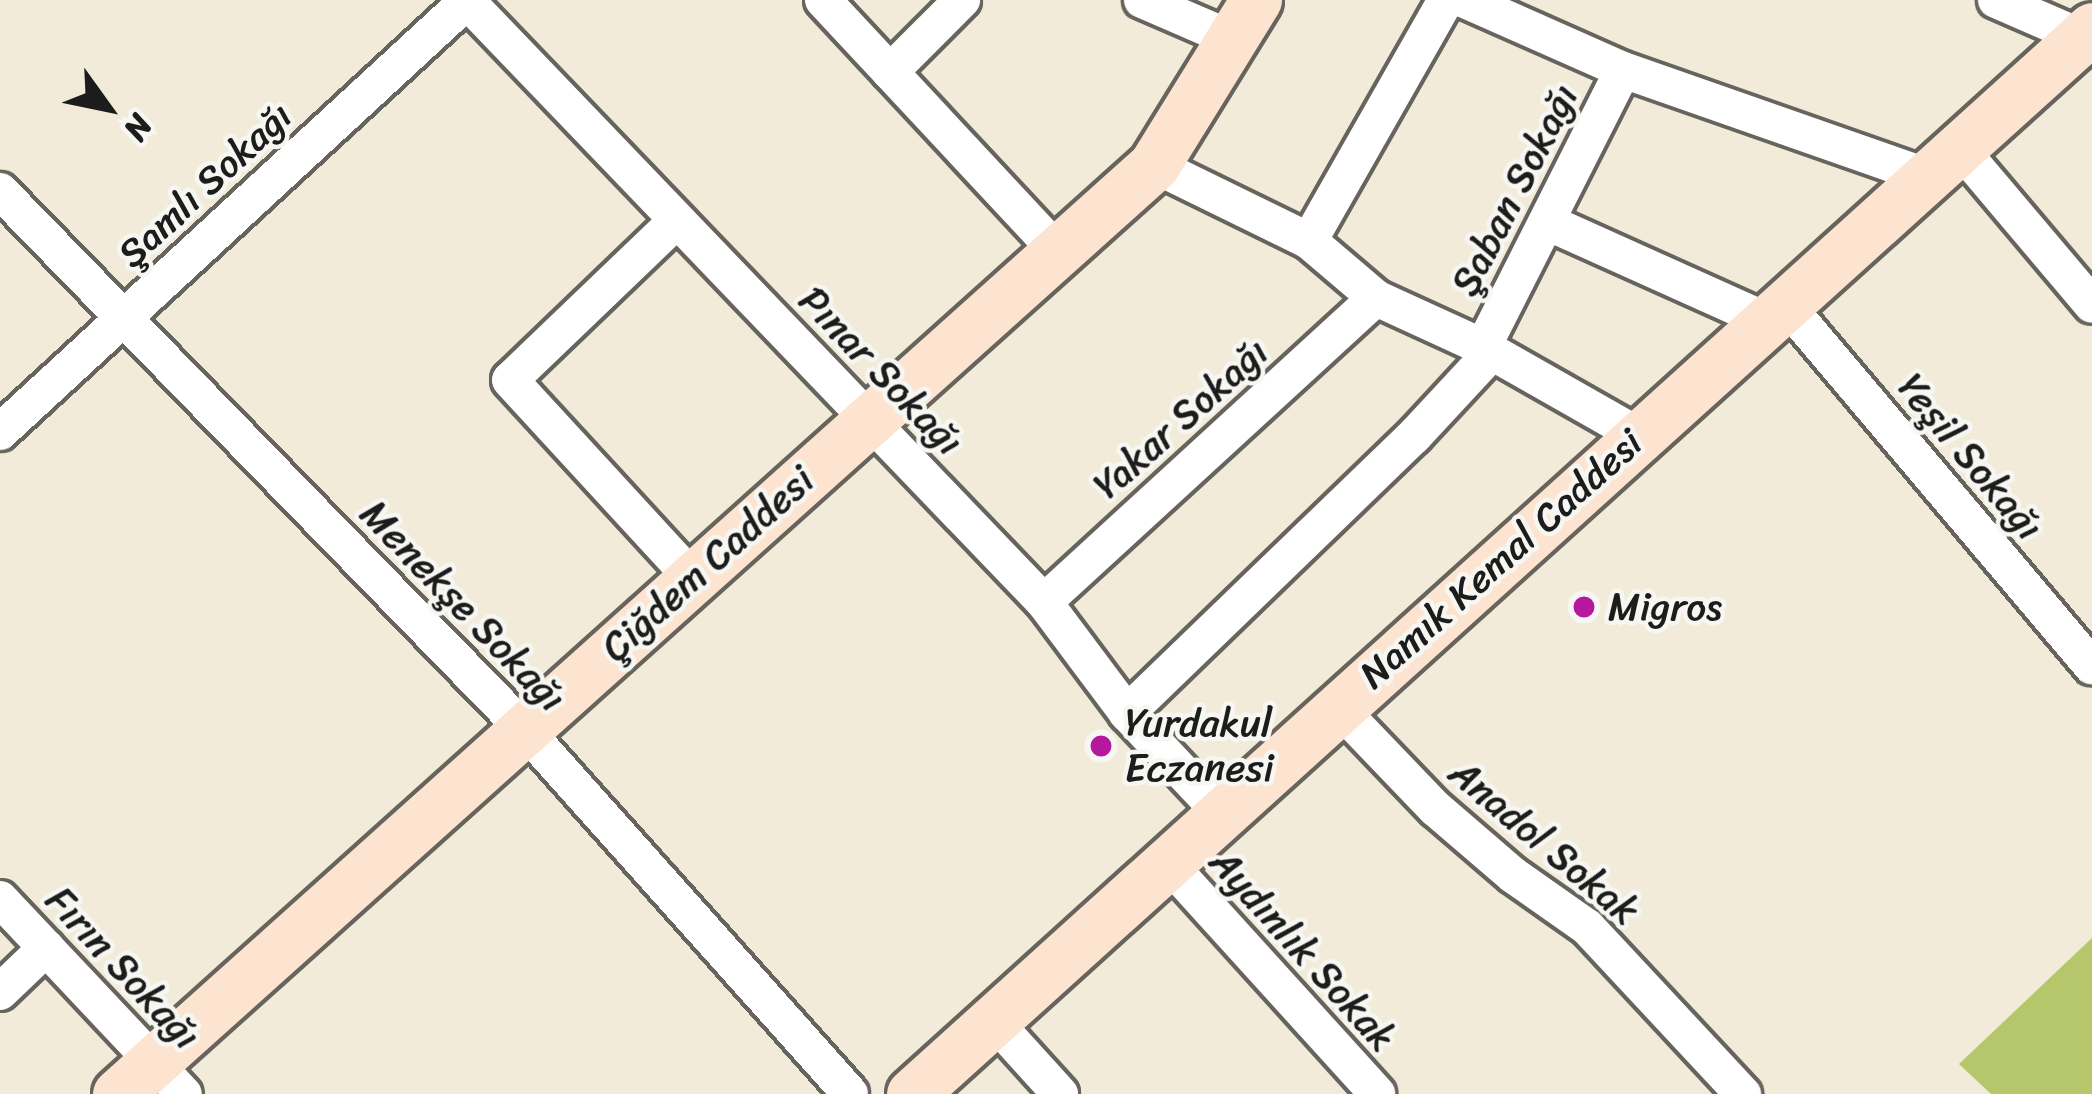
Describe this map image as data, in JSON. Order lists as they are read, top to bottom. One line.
{"streets":{"main road":["Namık Kemal Caddesi","Çiğdem Caddesi"],"street":["Şamlı Sokağı","Şaban Sokağı","Pınar Sokağı","Yakar Sokağı","Yeşil Sokağı","Menekşe Sokağı","Anadol Sokak","Aydınlık Sokak","Fırın Sokağı"]},"crossings":[["Şamlı Sokağı","Pınar Sokağı"],["Şamlı Sokağı","Menekşe Sokağı"],["Şaban Sokağı","Pınar Sokağı"],["Pınar Sokağı","Yakar Sokağı"],["Pınar Sokağı","Namık Kemal Caddesi"],["Pınar Sokağı","Çiğdem Caddesi"],["Yeşil Sokağı","Namık Kemal Caddesi"],["Namık Kemal Caddesi","Anadol Sokak"],["Namık Kemal Caddesi","Aydınlık Sokak"],["Çiğdem Caddesi","Menekşe Sokağı"],["Çiğdem Caddesi","Fırın Sokağı"]],"places":["Migros","Yurdakul Eczanesi"],"north":"bottom right"}
